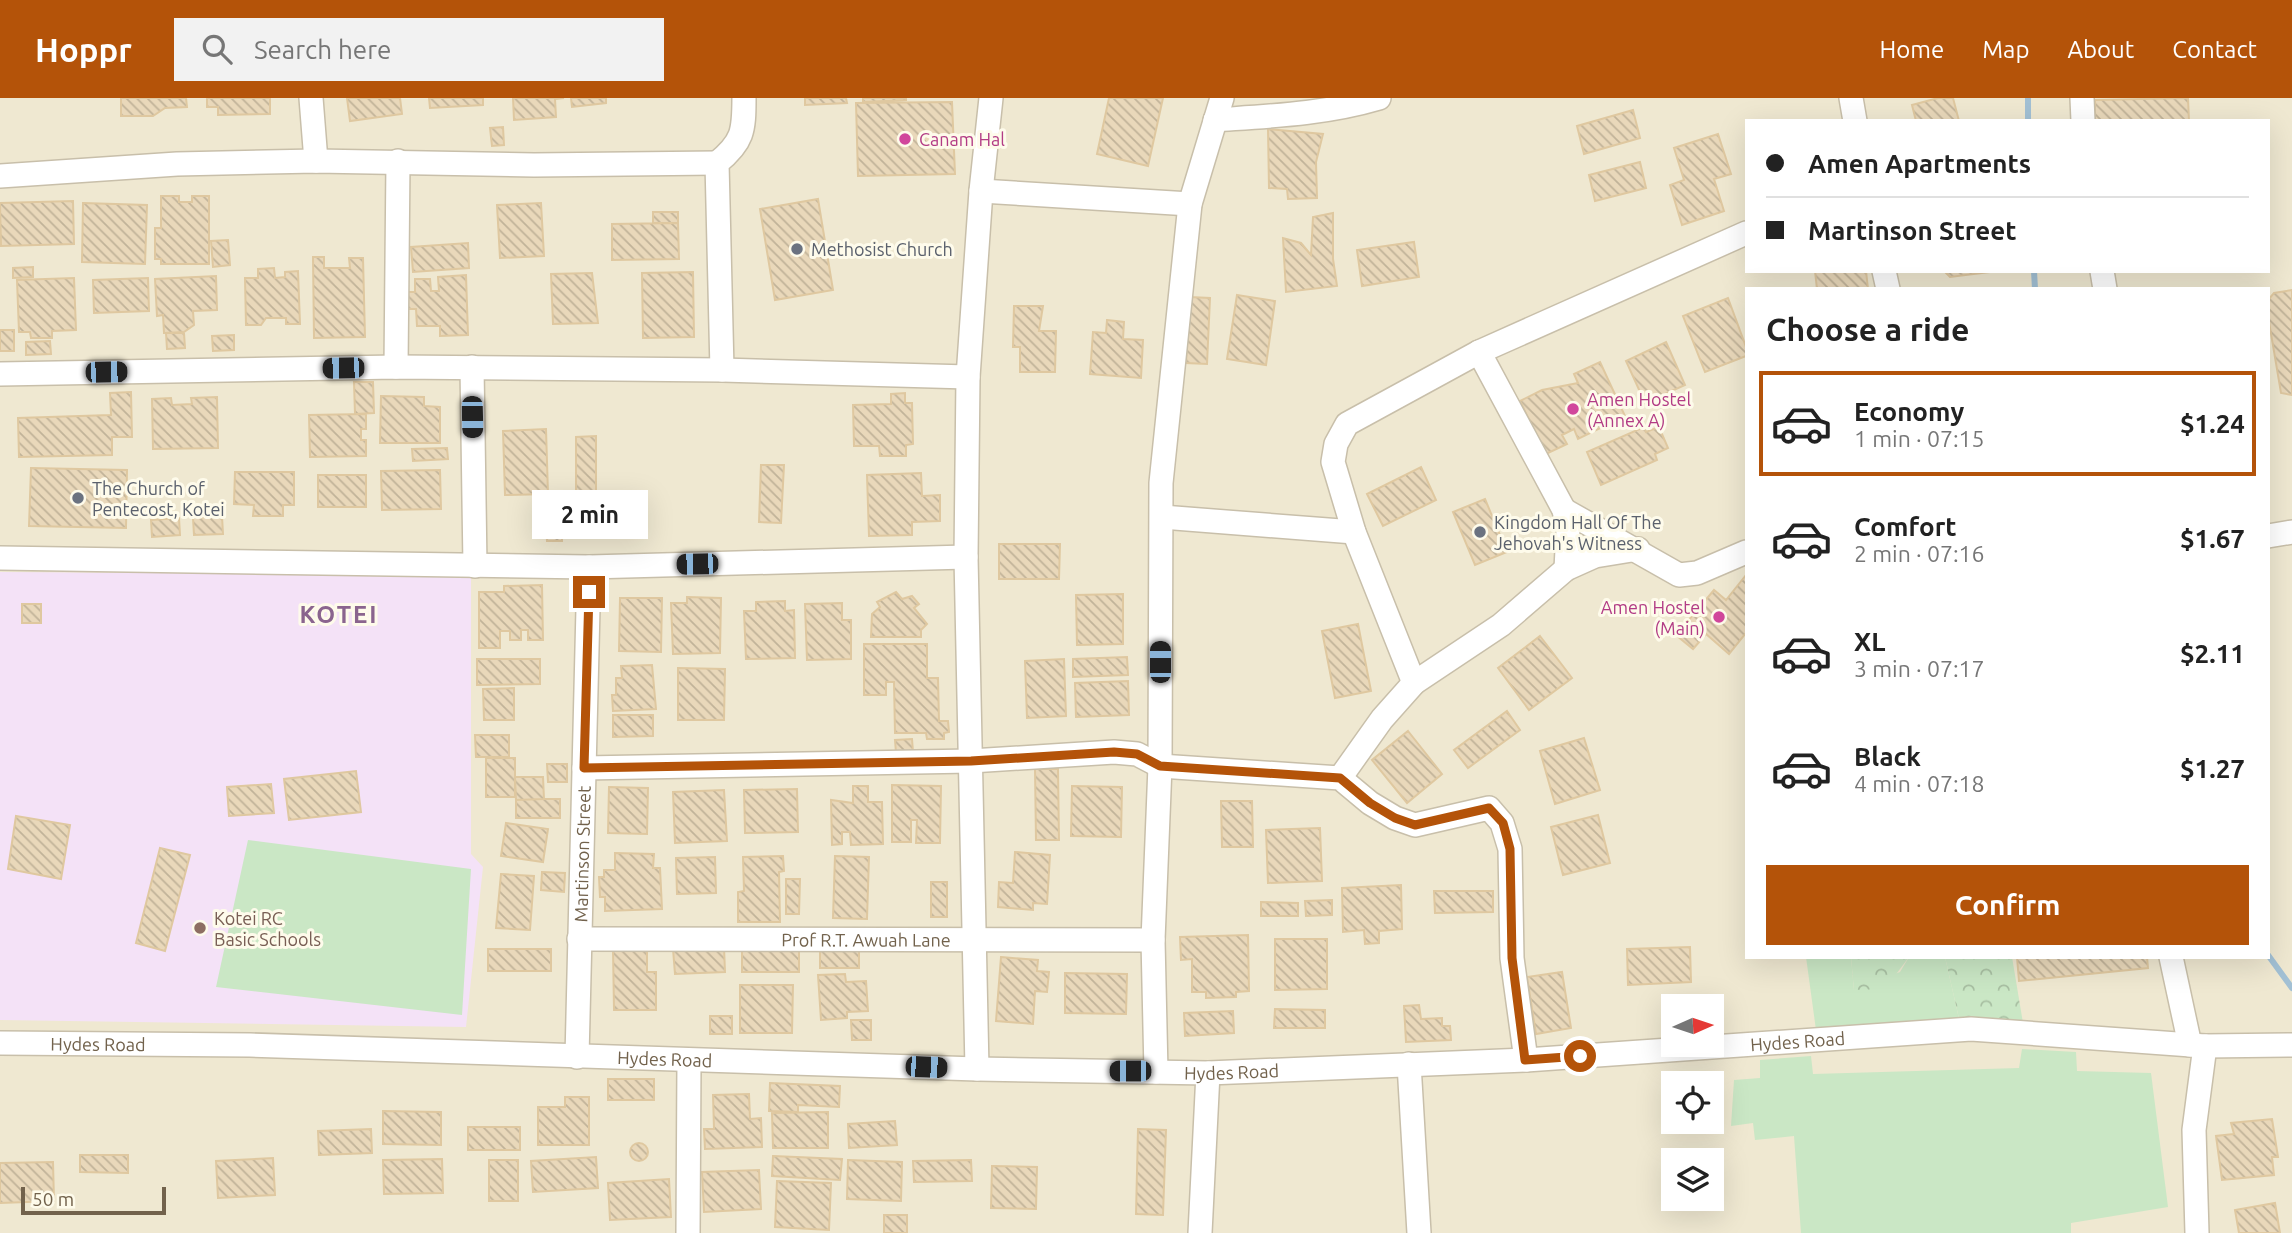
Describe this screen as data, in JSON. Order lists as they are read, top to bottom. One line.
{"streets":{"street":["Martinson Street","Prof R.T. Awuah Lane","Hydes Road"]},"crossings":[["Martinson Street","Prof R.T. Awuah Lane"],["Martinson Street","Hydes Road"]],"districts":["KOTEI"],"places":["Canam Hal","Methosist Church","Amen Hostel (Annex A)","The Church of Pentecost, Kotei","Kingdom Hall Of The Jehovah's Witness","Amen Hostel (Main)","Kotei RC Basic Schools"],"scale_bar":"50 m","north":"right","page":{"header":"Hoppr","search":"Search here","nav":["Home","Map","About","Contact"],"banner":["Amen Apartments","Martinson Street"],"heading":"Choose a ride","list":[{"name":"Economy","note":"1 min · 07:15","value":"$1.24"},{"name":"Comfort","note":"2 min · 07:16","value":"$1.67"},{"name":"XL","note":"3 min · 07:17","value":"$2.11"},{"name":"Black","note":"4 min · 07:18","value":"$1.27"}],"bubble":"2 min","buttons":"Confirm","scale":"50 m"}}
